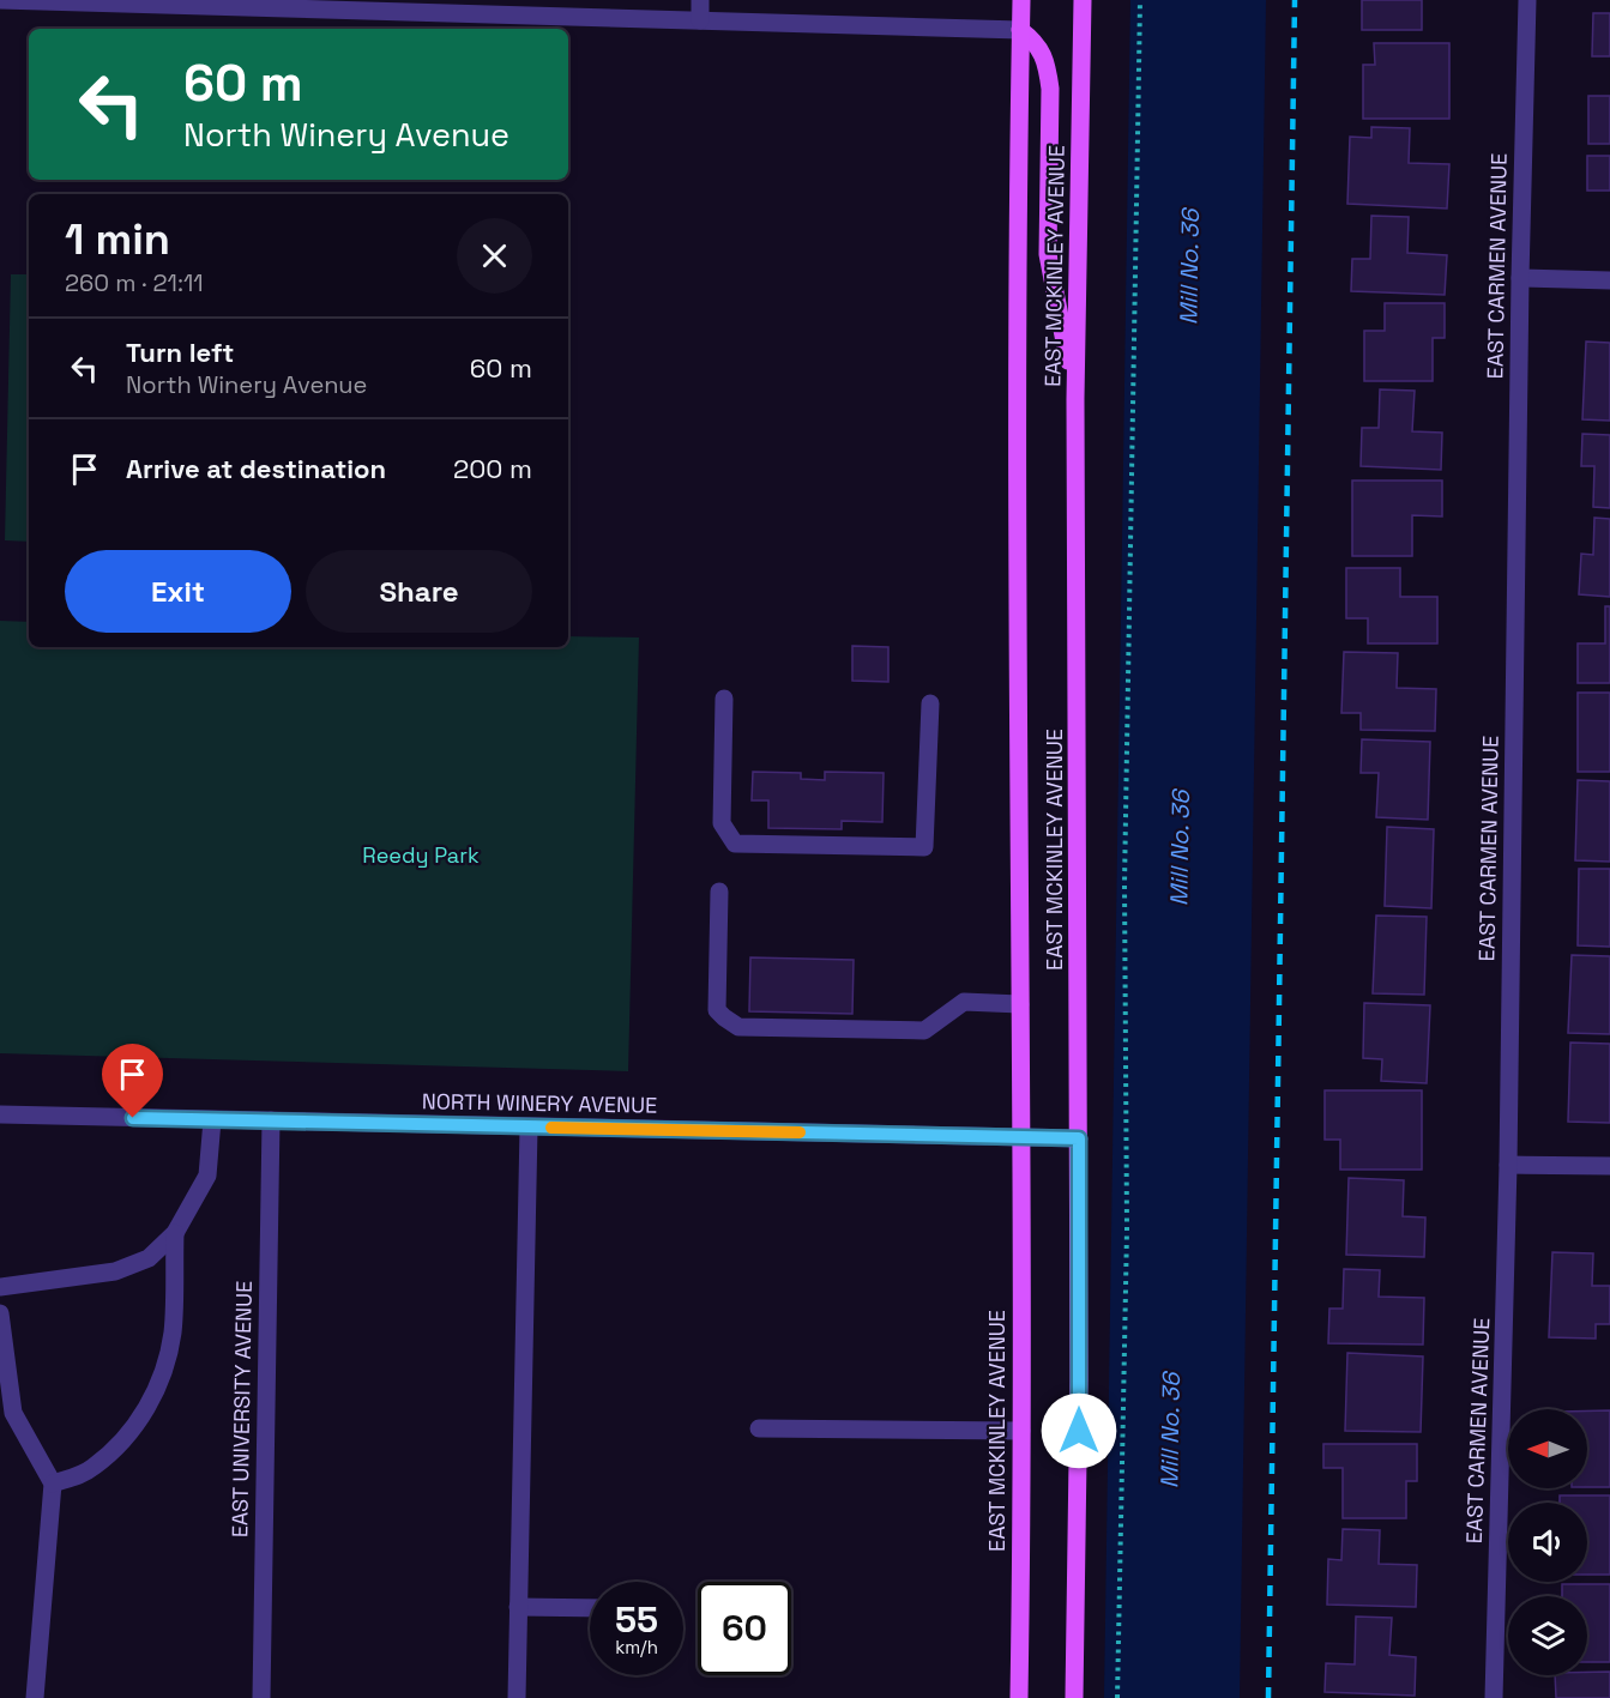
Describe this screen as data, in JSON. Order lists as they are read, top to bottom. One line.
{"streets":{"main road":["EAST MCKINLEY AVENUE"],"street":["EAST CARMEN AVENUE","NORTH WINERY AVENUE","EAST UNIVERSITY AVENUE"]},"crossings":[["EAST MCKINLEY AVENUE","NORTH WINERY AVENUE"],["NORTH WINERY AVENUE","EAST UNIVERSITY AVENUE"]],"water":["Mill No. 36"],"parks":["Reedy Park"],"north":"left","page":{"turn":["60 m","North Winery Avenue"],"heading":["1 min","260 m · 21:11"],"list":[{"name":"Turn left","note":"North Winery Avenue","value":"60 m"},{"name":"Arrive at destination","value":"200 m"}],"buttons":["Exit","Share"],"speed":"55 km/h","limit":"60"}}
